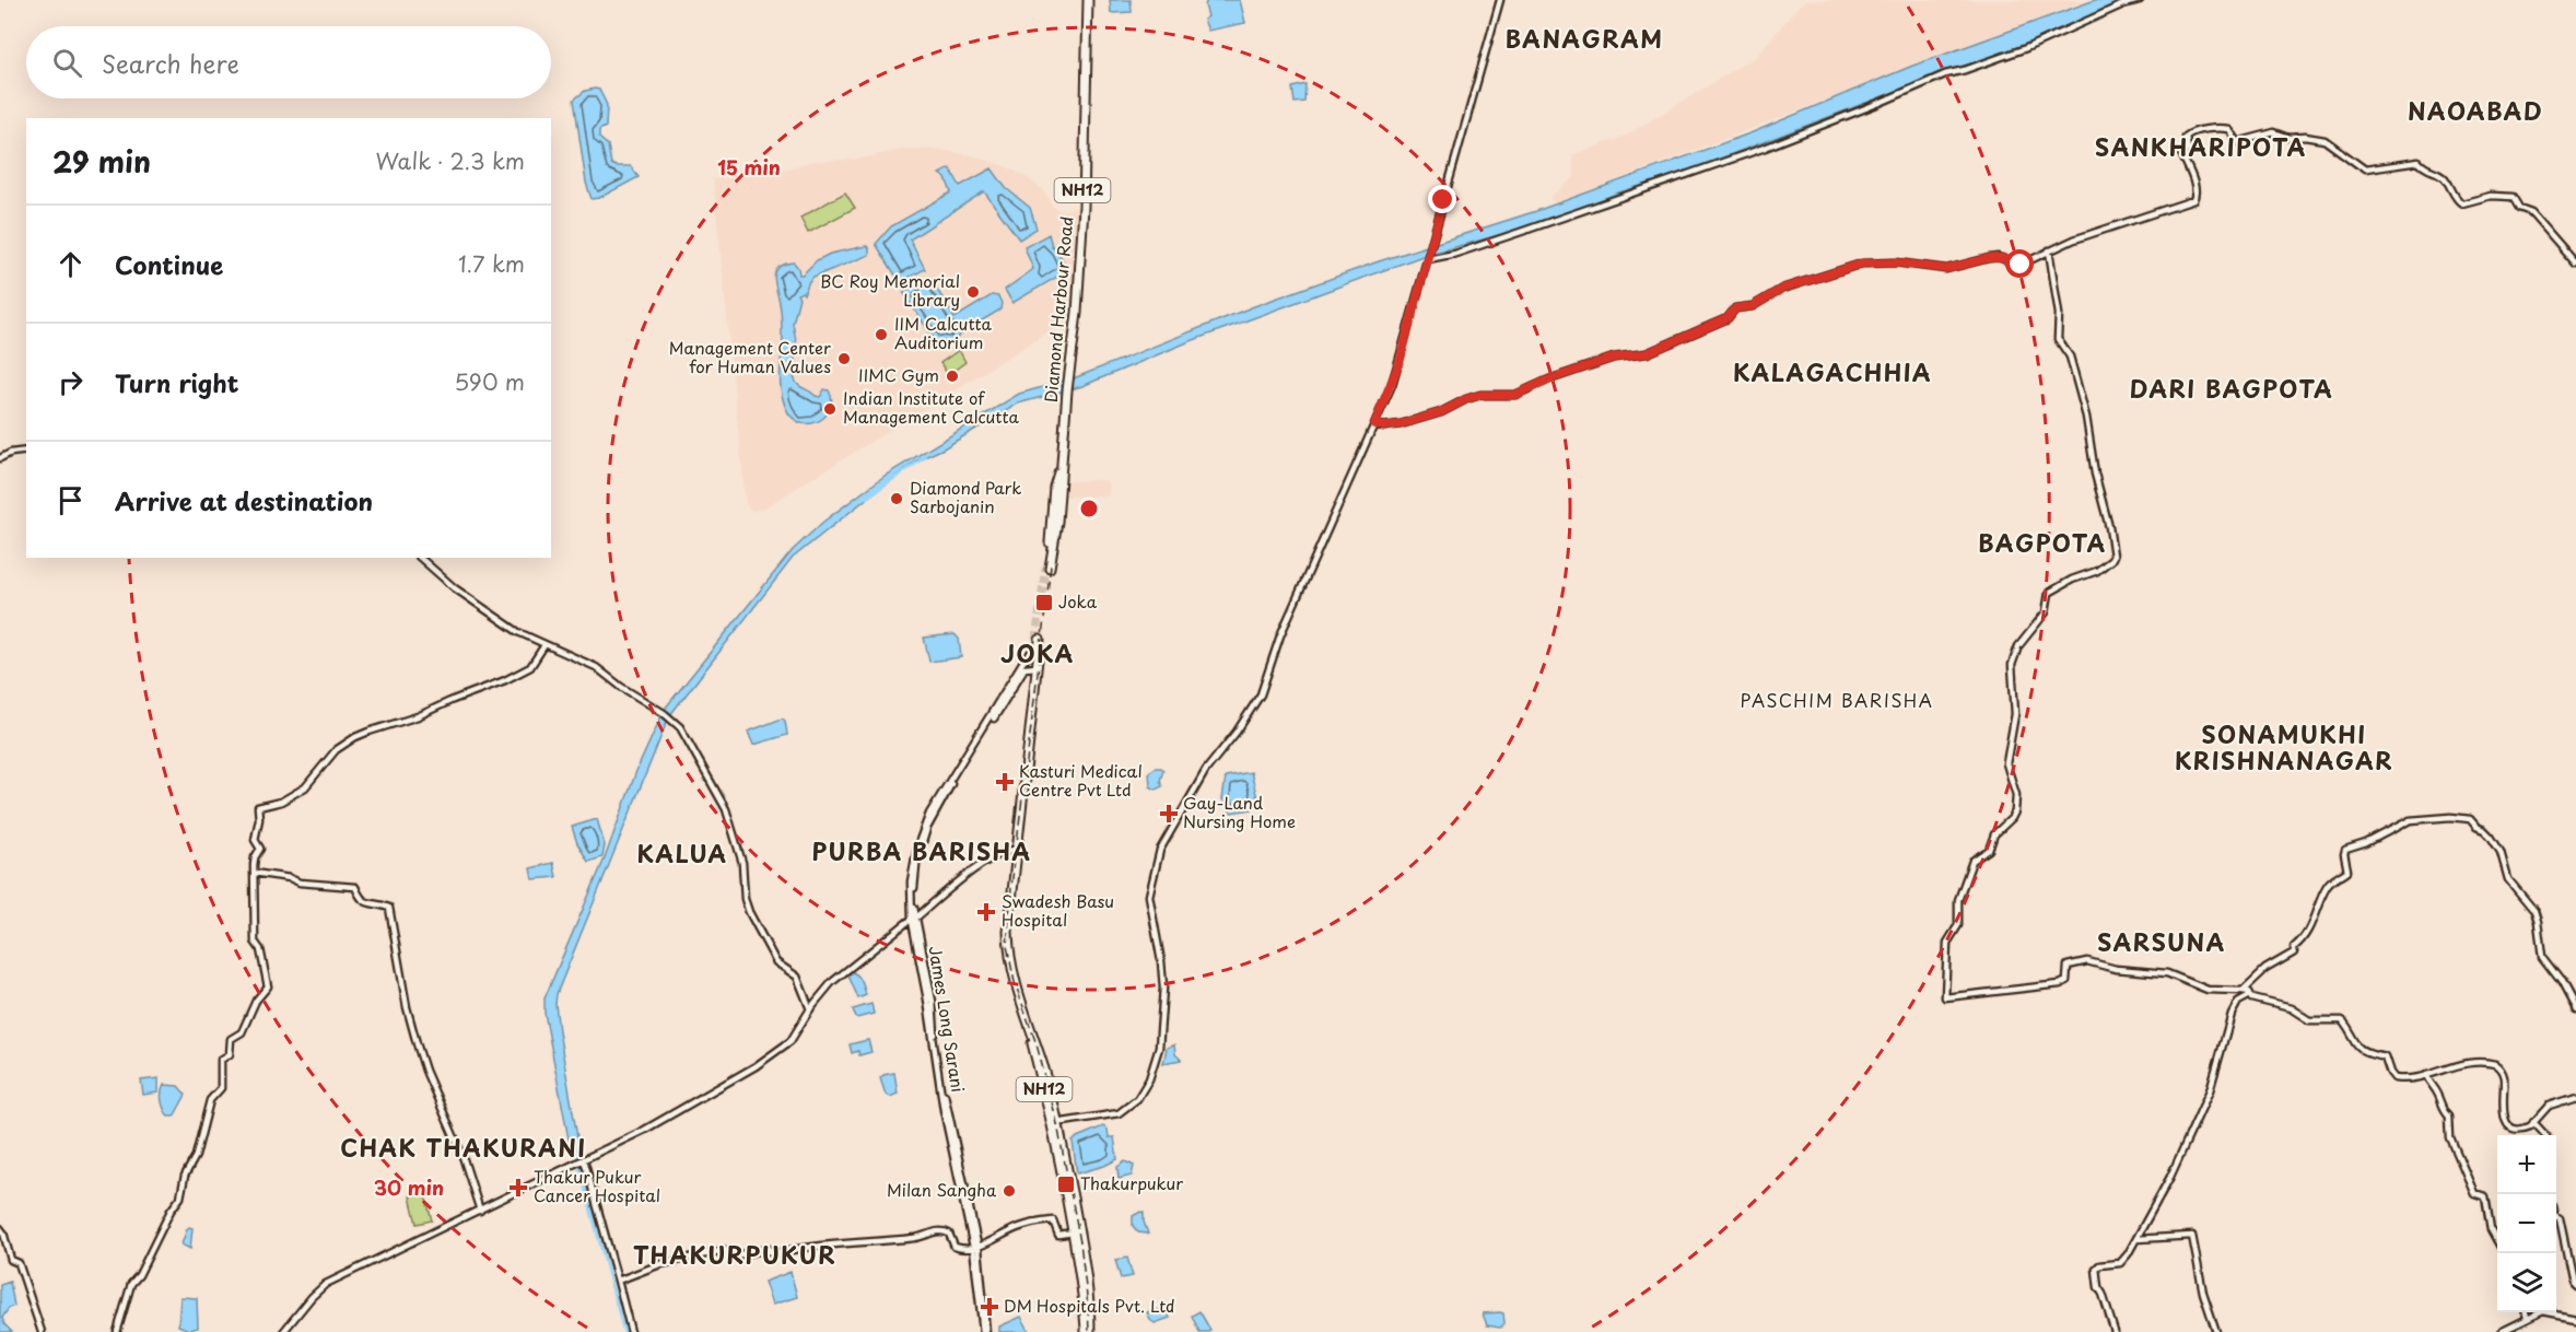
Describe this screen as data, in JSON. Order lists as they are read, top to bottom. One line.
{"streets":{"highway":["NH12","Diamond Harbour Road"],"street":["James Long Sarani"]},"crossings":[["NH12","James Long Sarani"]],"districts":["BANAGRAM","NAOABAD","SANKHARIPOTA","KALAGACHHIA","DARI BAGPOTA","BAGPOTA","JOKA","PASCHIM BARISHA","SONAMUKHI KRISHNANAGAR","PURBA BARISHA","KALUA","SARSUNA","CHAK THAKURANI","THAKURPUKUR"],"places":{"other":["BC Roy Memorial Library","IIM Calcutta Auditorium","Management Center for Human Values","IIMC Gym","Indian Institute of Management Calcutta","Diamond Park Sarbojanin","Milan Sangha"],"transit":["Joka","Thakurpukur"],"health":["Kasturi Medical Centre Pvt Ltd","Gay-Land Nursing Home","Swadesh Basu Hospital","Thakur Pukur Cancer Hospital","DM Hospitals Pvt. Ltd"]},"page":{"search":"Search here","heading":["29 min","Walk · 2.3 km"],"list":[["Continue","1.7 km"],["Turn right","590 m"],"Arrive at destination"],"map_buttons":["+","−"]},"rings":["15 min","30 min"]}
